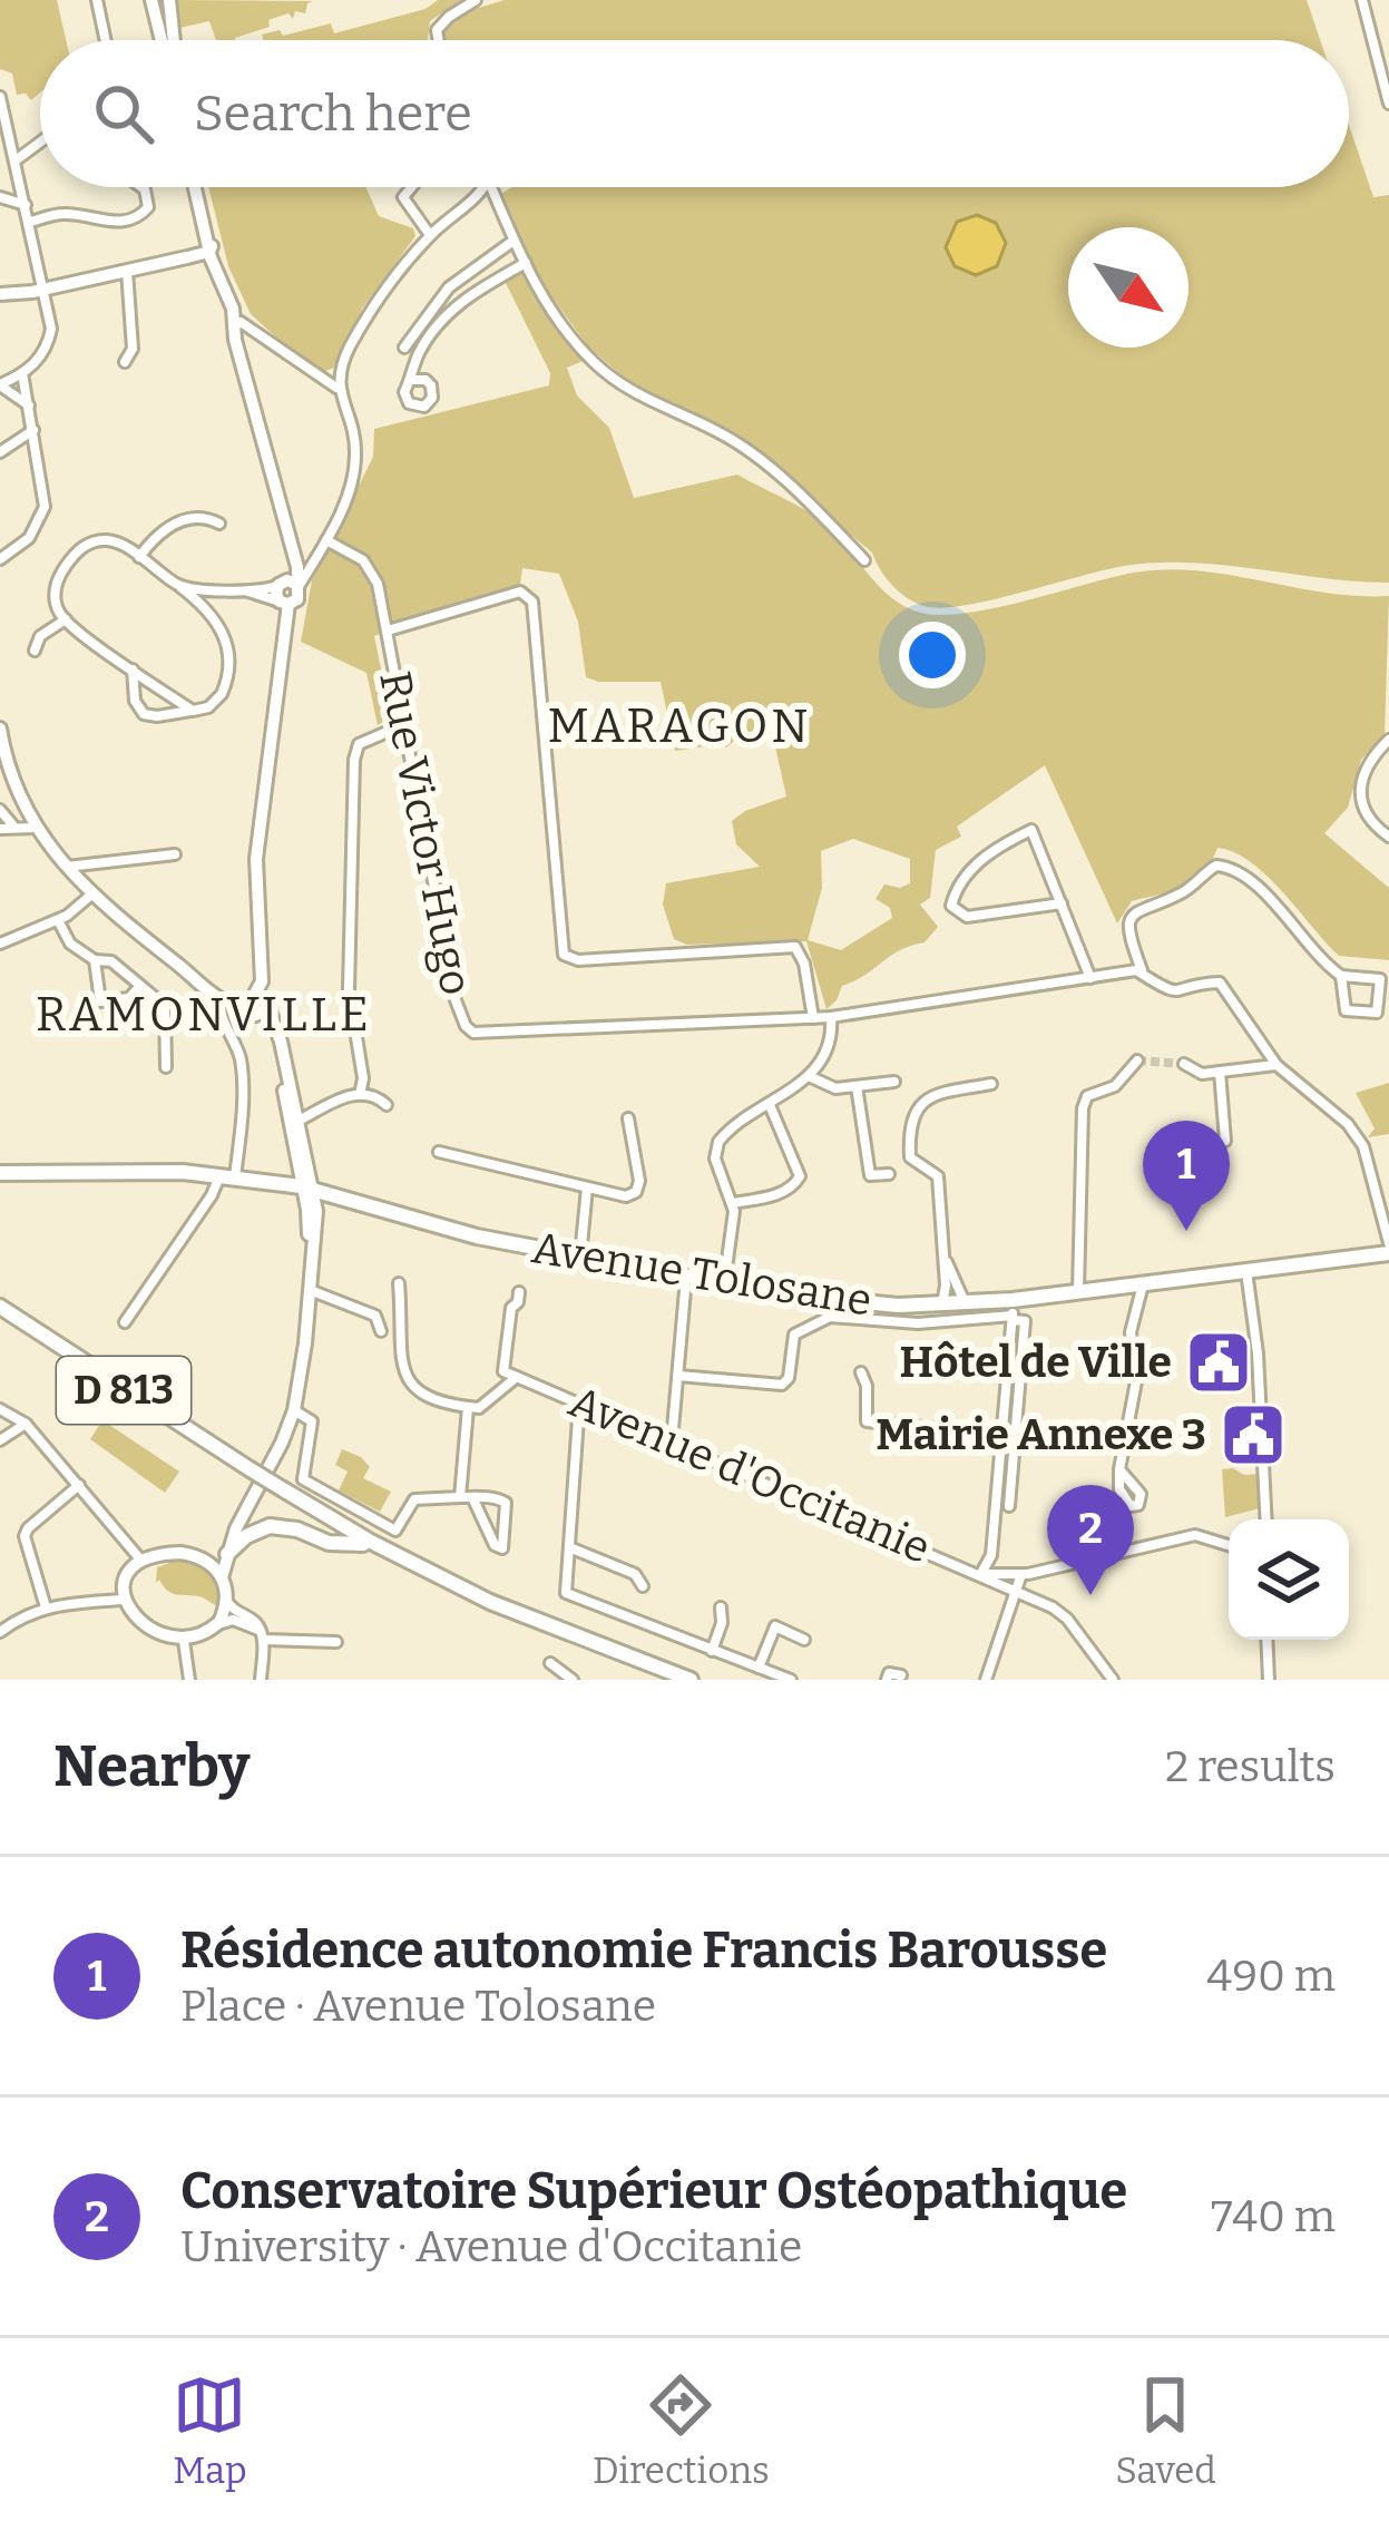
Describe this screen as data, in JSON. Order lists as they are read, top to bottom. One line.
{"streets":{"main road":["Avenue Tolosane","D 813"],"street":["Rue Victor Hugo","Avenue d'Occitanie"]},"districts":["MARAGON","RAMONVILLE"],"places":{"public building":["Hôtel de Ville","Mairie Annexe 3"]},"north":"bottom right","page":{"search":"Search here","pins":["1","2"],"heading":["Nearby","2 results"],"list":[{"mark":"1","name":"Résidence autonomie Francis Barousse","note":"Place · Avenue Tolosane","value":"490 m"},{"mark":"2","name":"Conservatoire Supérieur Ostéopathique","note":"University · Avenue d'Occitanie","value":"740 m"}],"nav":["Map","Directions","Saved"]}}
